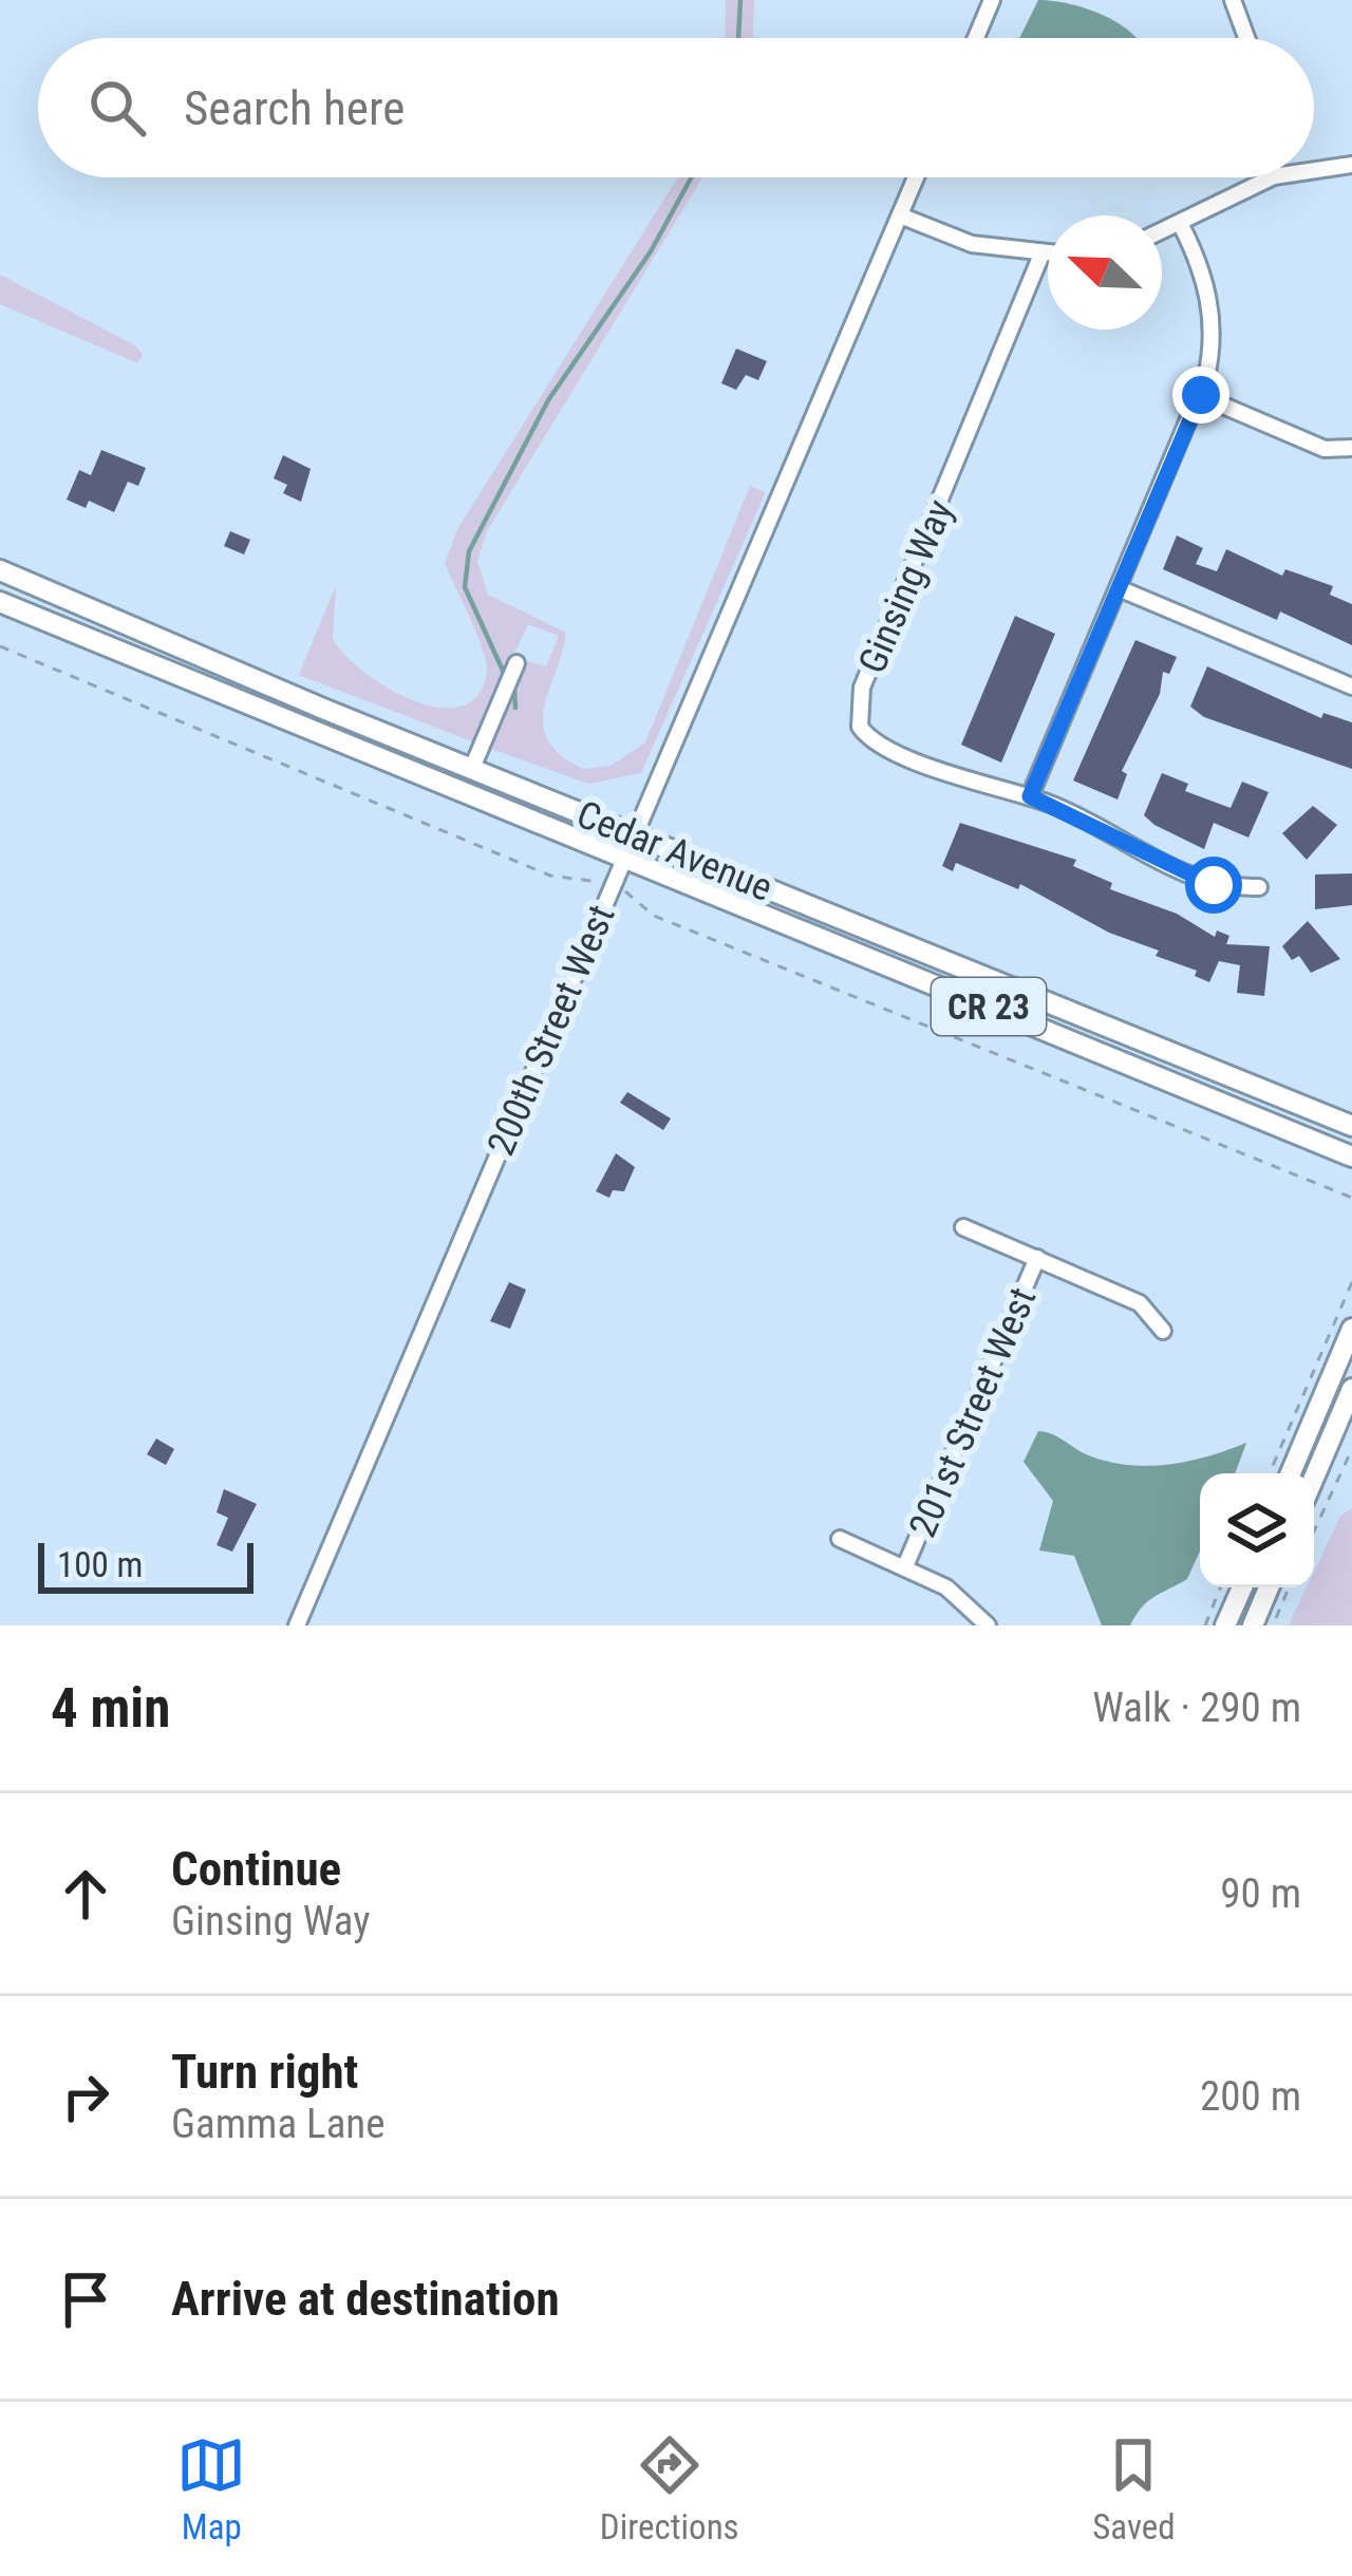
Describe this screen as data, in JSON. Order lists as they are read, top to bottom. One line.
{"streets":{"main road":["Cedar Avenue","CR 23"],"street":["Ginsing Way","200th Street West","201st Street West"]},"crossings":[["Cedar Avenue","200th Street West"]],"scale_bar":"100 m","north":"top left","page":{"search":"Search here","scale":"100 m","heading":["4 min","Walk · 290 m"],"list":[["Continue","Ginsing Way","90 m"],["Turn right","Gamma Lane","200 m"],"Arrive at destination"],"nav":["Map","Directions","Saved"]}}
